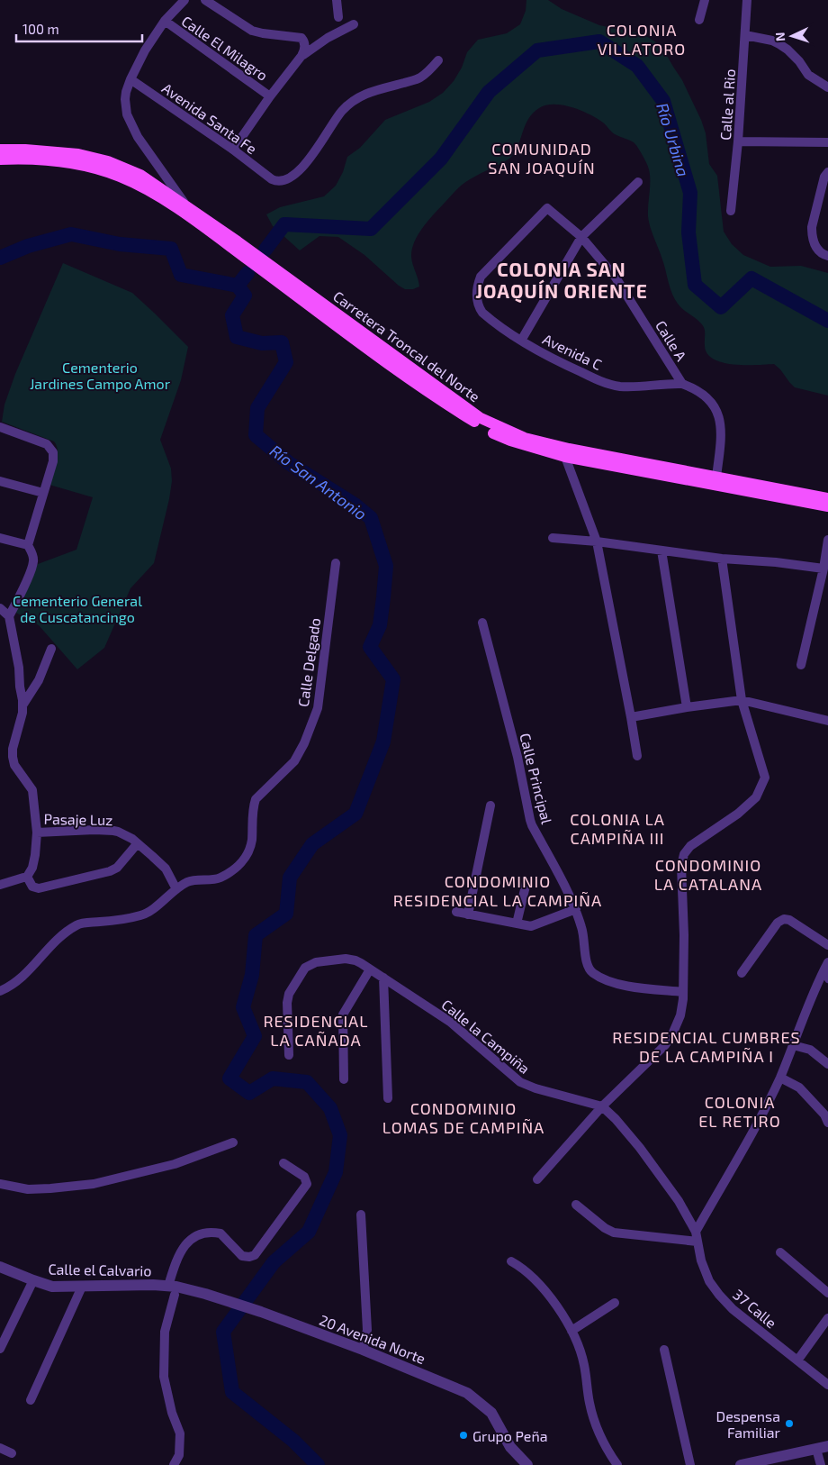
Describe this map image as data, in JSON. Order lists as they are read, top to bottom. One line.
{"streets":{"main road":["Carretera Troncal del Norte"],"street":["Calle El Milagro","Calle al Rio","Avenida Santa Fe","Calle A","Avenida C","Calle Delgado","Calle Principal","Pasaje Luz","Calle la Campiña","Calle el Calvario","37 Calle","20 Avenida Norte"]},"crossings":[["Calle El Milagro","Avenida Santa Fe"],["Calle A","Carretera Troncal del Norte"],["Calle A","Avenida C"],["Calle Delgado","Pasaje Luz"],["Calle la Campiña","37 Calle"],["Calle el Calvario","20 Avenida Norte"]],"districts":["COLONIA VILLATORO","COMUNIDAD SAN JOAQUÍN","COLONIA SAN JOAQUÍN ORIENTE","COLONIA LA CAMPIÑA III","CONDOMINIO LA CATALANA","CONDOMINIO RESIDENCIAL LA CAMPIÑA","RESIDENCIAL LA CAÑADA","RESIDENCIAL CUMBRES DE LA CAMPIÑA I","COLONIA EL RETIRO","CONDOMINIO LOMAS DE CAMPIÑA"],"water":["Río Urbina","Río San Antonio"],"parks":["Cementerio Jardines Campo Amor","Cementerio General de Cuscatancingo"],"places":["Despensa Familiar","Grupo Peña"],"scale_bar":"100 m","north":"left"}
